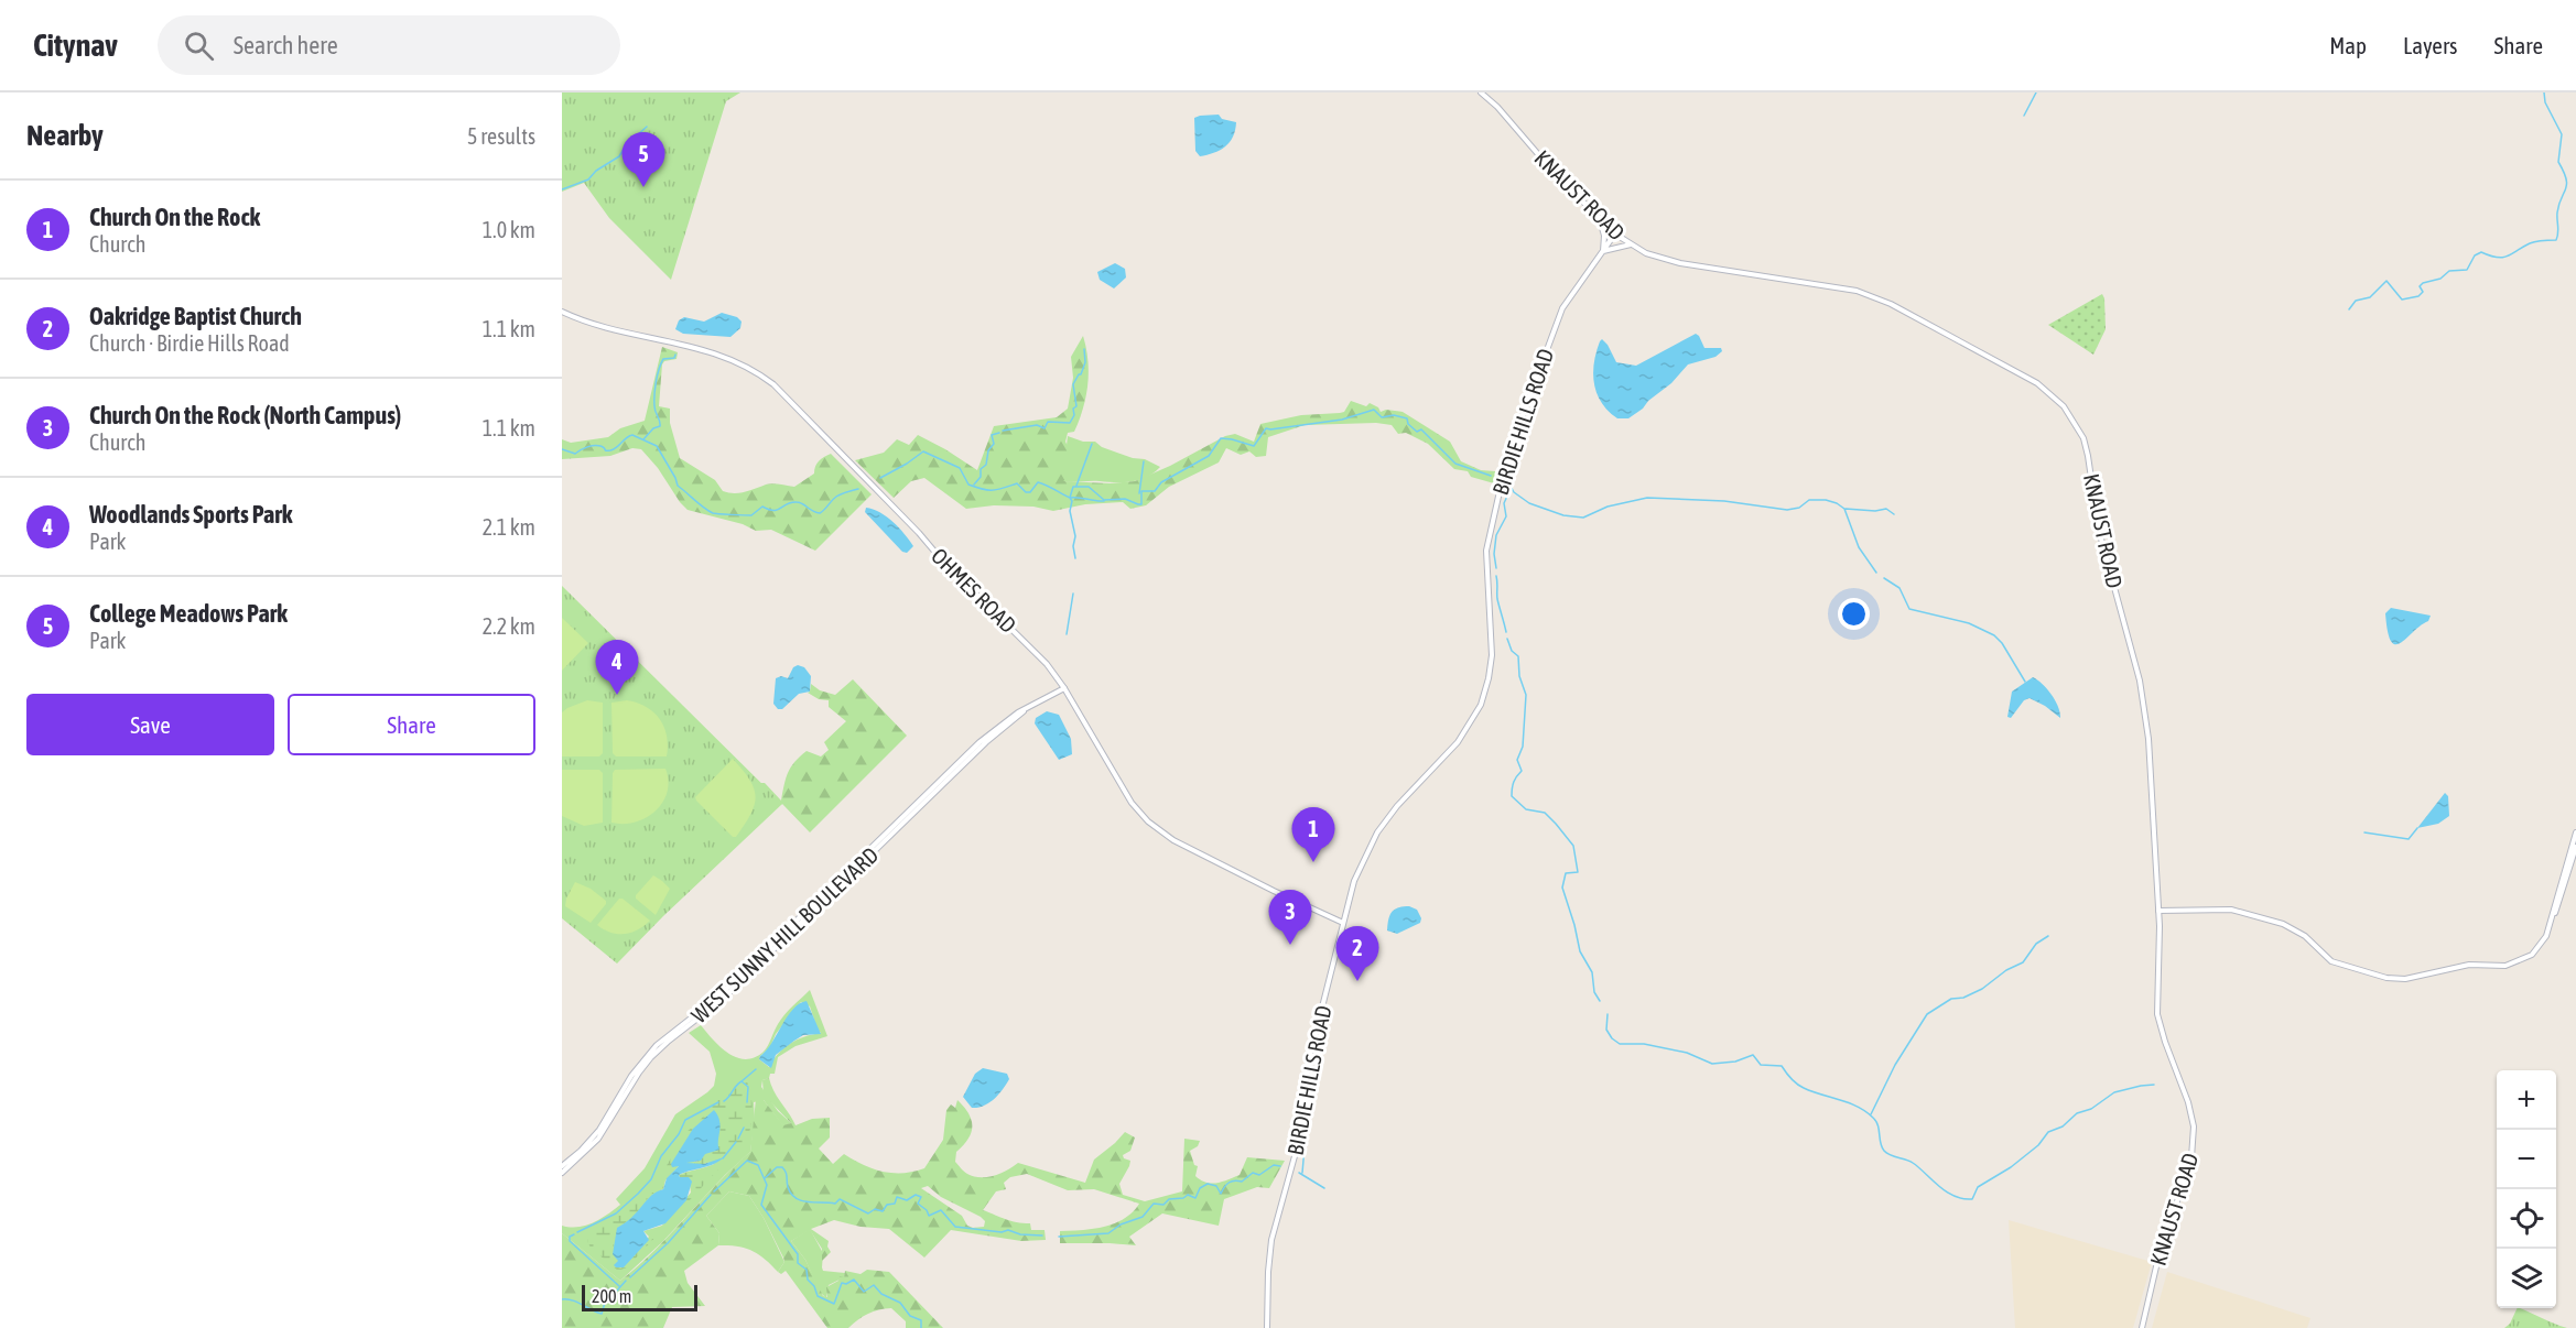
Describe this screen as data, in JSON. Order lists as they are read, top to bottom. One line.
{"streets":{"main road":["KNAUST ROAD","BIRDIE HILLS ROAD","OHMES ROAD","WEST SUNNY HILL BOULEVARD"]},"crossings":[["KNAUST ROAD","BIRDIE HILLS ROAD"],["BIRDIE HILLS ROAD","OHMES ROAD"],["OHMES ROAD","WEST SUNNY HILL BOULEVARD"]],"scale_bar":"200 m","page":{"header":"Citynav","search":"Search here","nav":["Map","Layers","Share"],"heading":["Nearby","5 results"],"pins":["5","4","1","3","2"],"list":[{"mark":"1","name":"Church On the Rock","note":"Church","value":"1.0 km"},{"mark":"2","name":"Oakridge Baptist Church","note":"Church · Birdie Hills Road","value":"1.1 km"},{"mark":"3","name":"Church On the Rock (North Campus)","note":"Church","value":"1.1 km"},{"mark":"4","name":"Woodlands Sports Park","note":"Park","value":"2.1 km"},{"mark":"5","name":"College Meadows Park","note":"Park","value":"2.2 km"}],"buttons":["Save","Share"],"map_buttons":["+","−"],"scale":"200 m"}}
